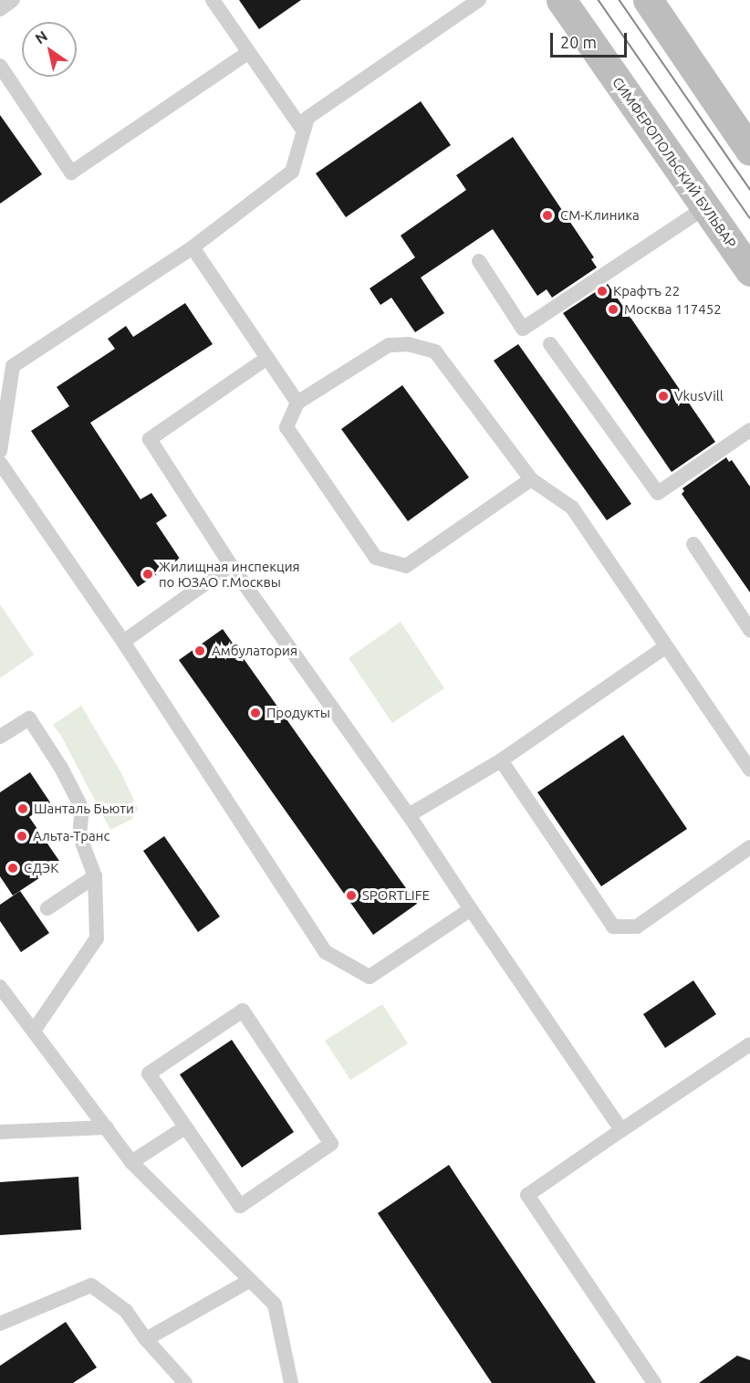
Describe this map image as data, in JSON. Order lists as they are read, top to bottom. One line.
{"streets":{"main road":["СИМФЕРОПОЛЬСКИЙ БУЛЬВАР"]},"places":["СМ-Клиника","Крафтъ 22","Москва 117452","VkusVill","Жилищная инспекция по ЮЗАО г.Москвы","Амбулатория","Продукты","Шанталь Бьюти","Альта-Транс","СДЭК","SPORTLIFE"],"scale_bar":"20 m","north":"top left"}
